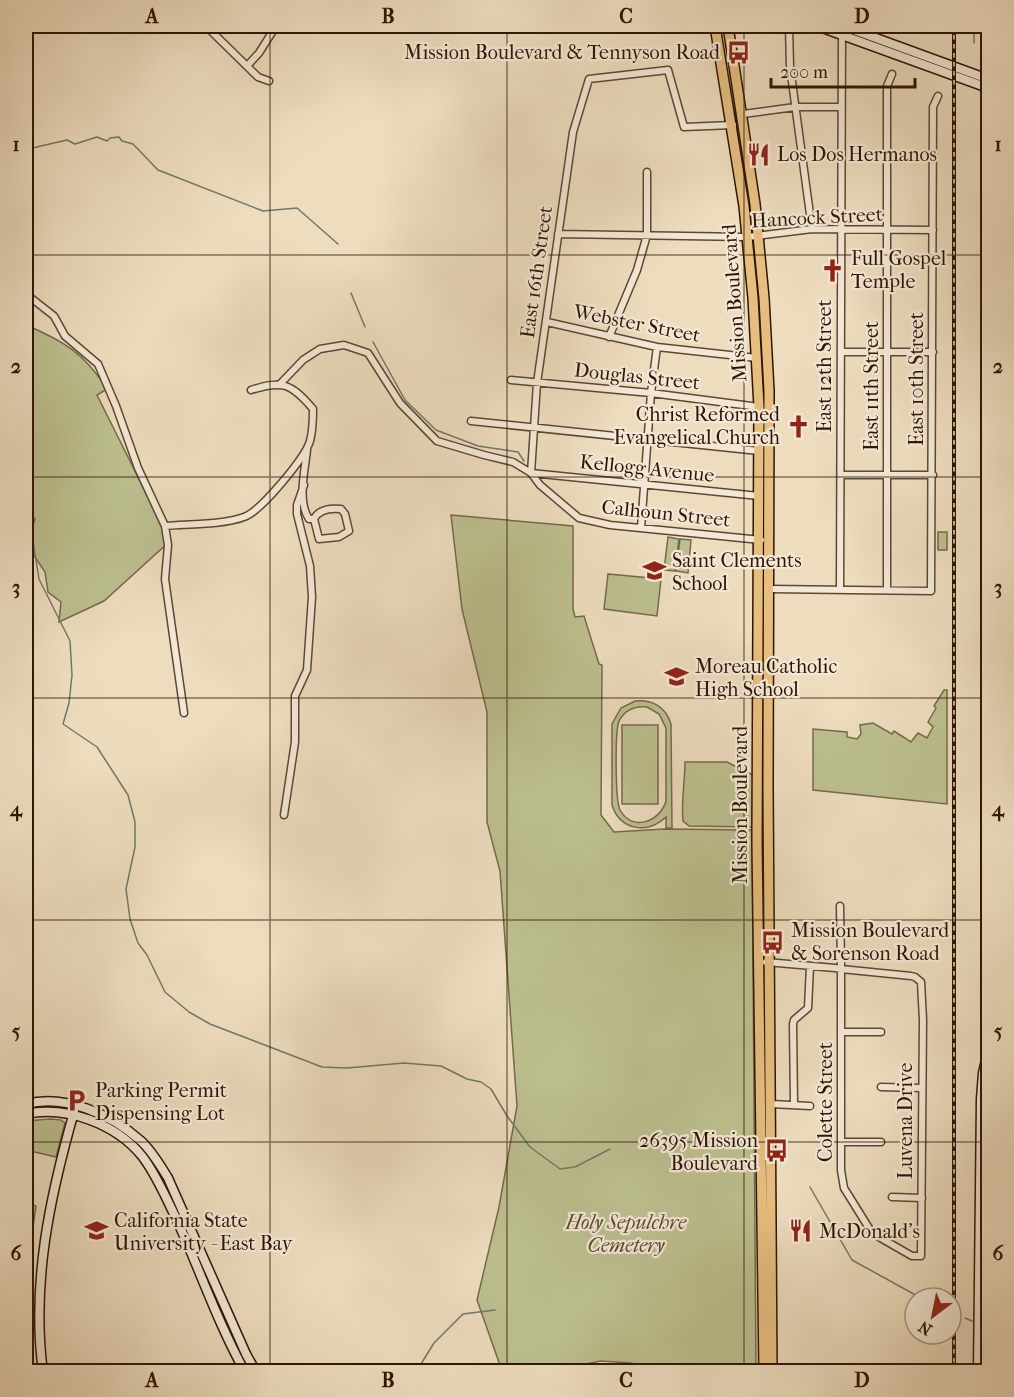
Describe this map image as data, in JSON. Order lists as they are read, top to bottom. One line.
{"streets":{"main road":["Mission Boulevard"],"street":["Hancock Street","East 16th Street","Webster Street","East 12th Street","Douglas Street","East 10th Street","East 11th Street","Kellogg Avenue","Calhoun Street","Colette Street","Luvena Drive"]},"crossings":[["Hancock Street","East 16th Street"],["Hancock Street","Mission Boulevard"],["Hancock Street","East 12th Street"],["Hancock Street","East 10th Street"],["Hancock Street","East 11th Street"],["East 16th Street","Mission Boulevard"],["East 16th Street","Webster Street"],["East 16th Street","Douglas Street"],["East 16th Street","Kellogg Avenue"],["East 16th Street","Calhoun Street"],["Mission Boulevard","Webster Street"],["Mission Boulevard","Douglas Street"],["Mission Boulevard","Kellogg Avenue"],["Mission Boulevard","Calhoun Street"],["East 10th Street","East 11th Street"],["Kellogg Avenue","Calhoun Street"],["Colette Street","Luvena Drive"]],"parks":["Holy Sepulchre Cemetery"],"places":{"bus stop":["Mission Boulevard & Tennyson Road","Mission Boulevard & Sorenson Road","26395 Mission Boulevard"],"restaurant":["Los Dos Hermanos","McDonald's"],"church":["Full Gospel Temple","Christ Reformed Evangelical Church"],"school or university":["Saint Clements School","Moreau Catholic High School","California State University - East Bay"],"parking":["Parking Permit Dispensing Lot"]},"scale_bar":"200 m","north":"bottom left","grid":{"columns":["A","B","C","D"],"rows":["1","2","3","4","5","6"]}}
